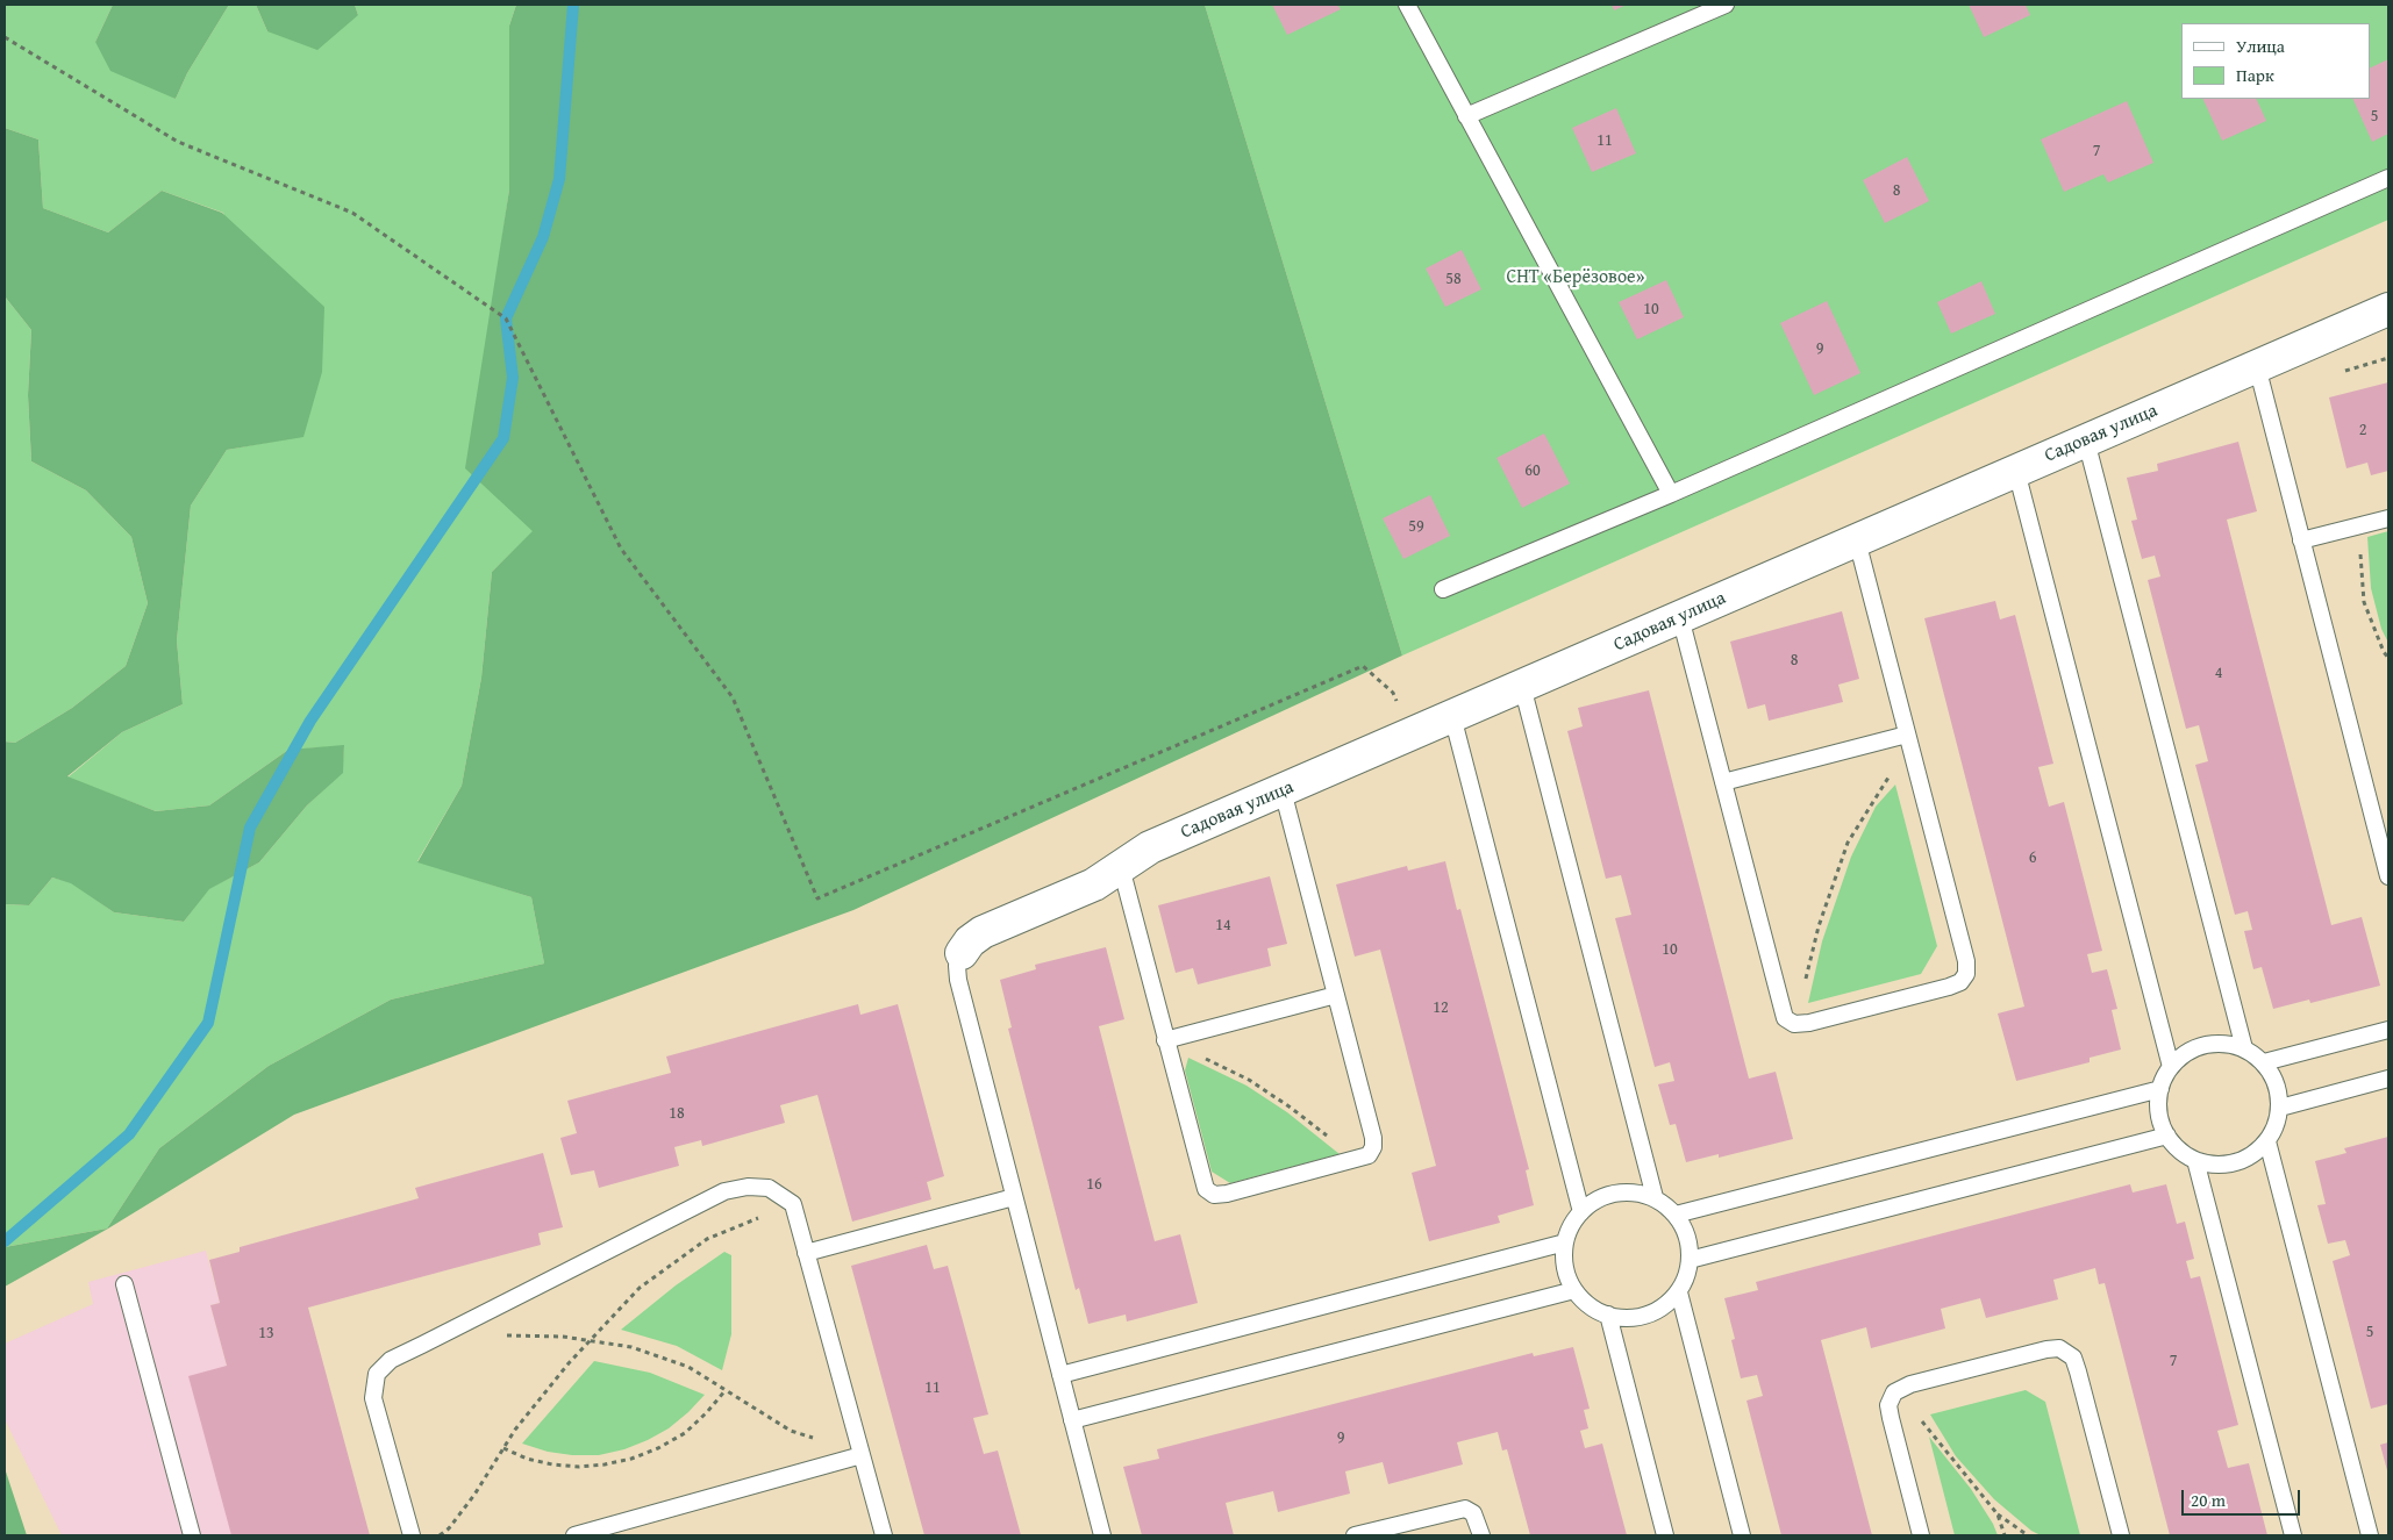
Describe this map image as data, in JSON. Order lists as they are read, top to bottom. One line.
{"streets":{"street":["Садовая улица"]},"parks":["СНТ «Берёзовое»"],"house_numbers":["5","11","7","8","58","10","9","2","60","59","8","4","6","14","10","12","18","16","5","13","7","11","9"],"legend":["Улица","Парк"],"scale_bar":"20 m"}
